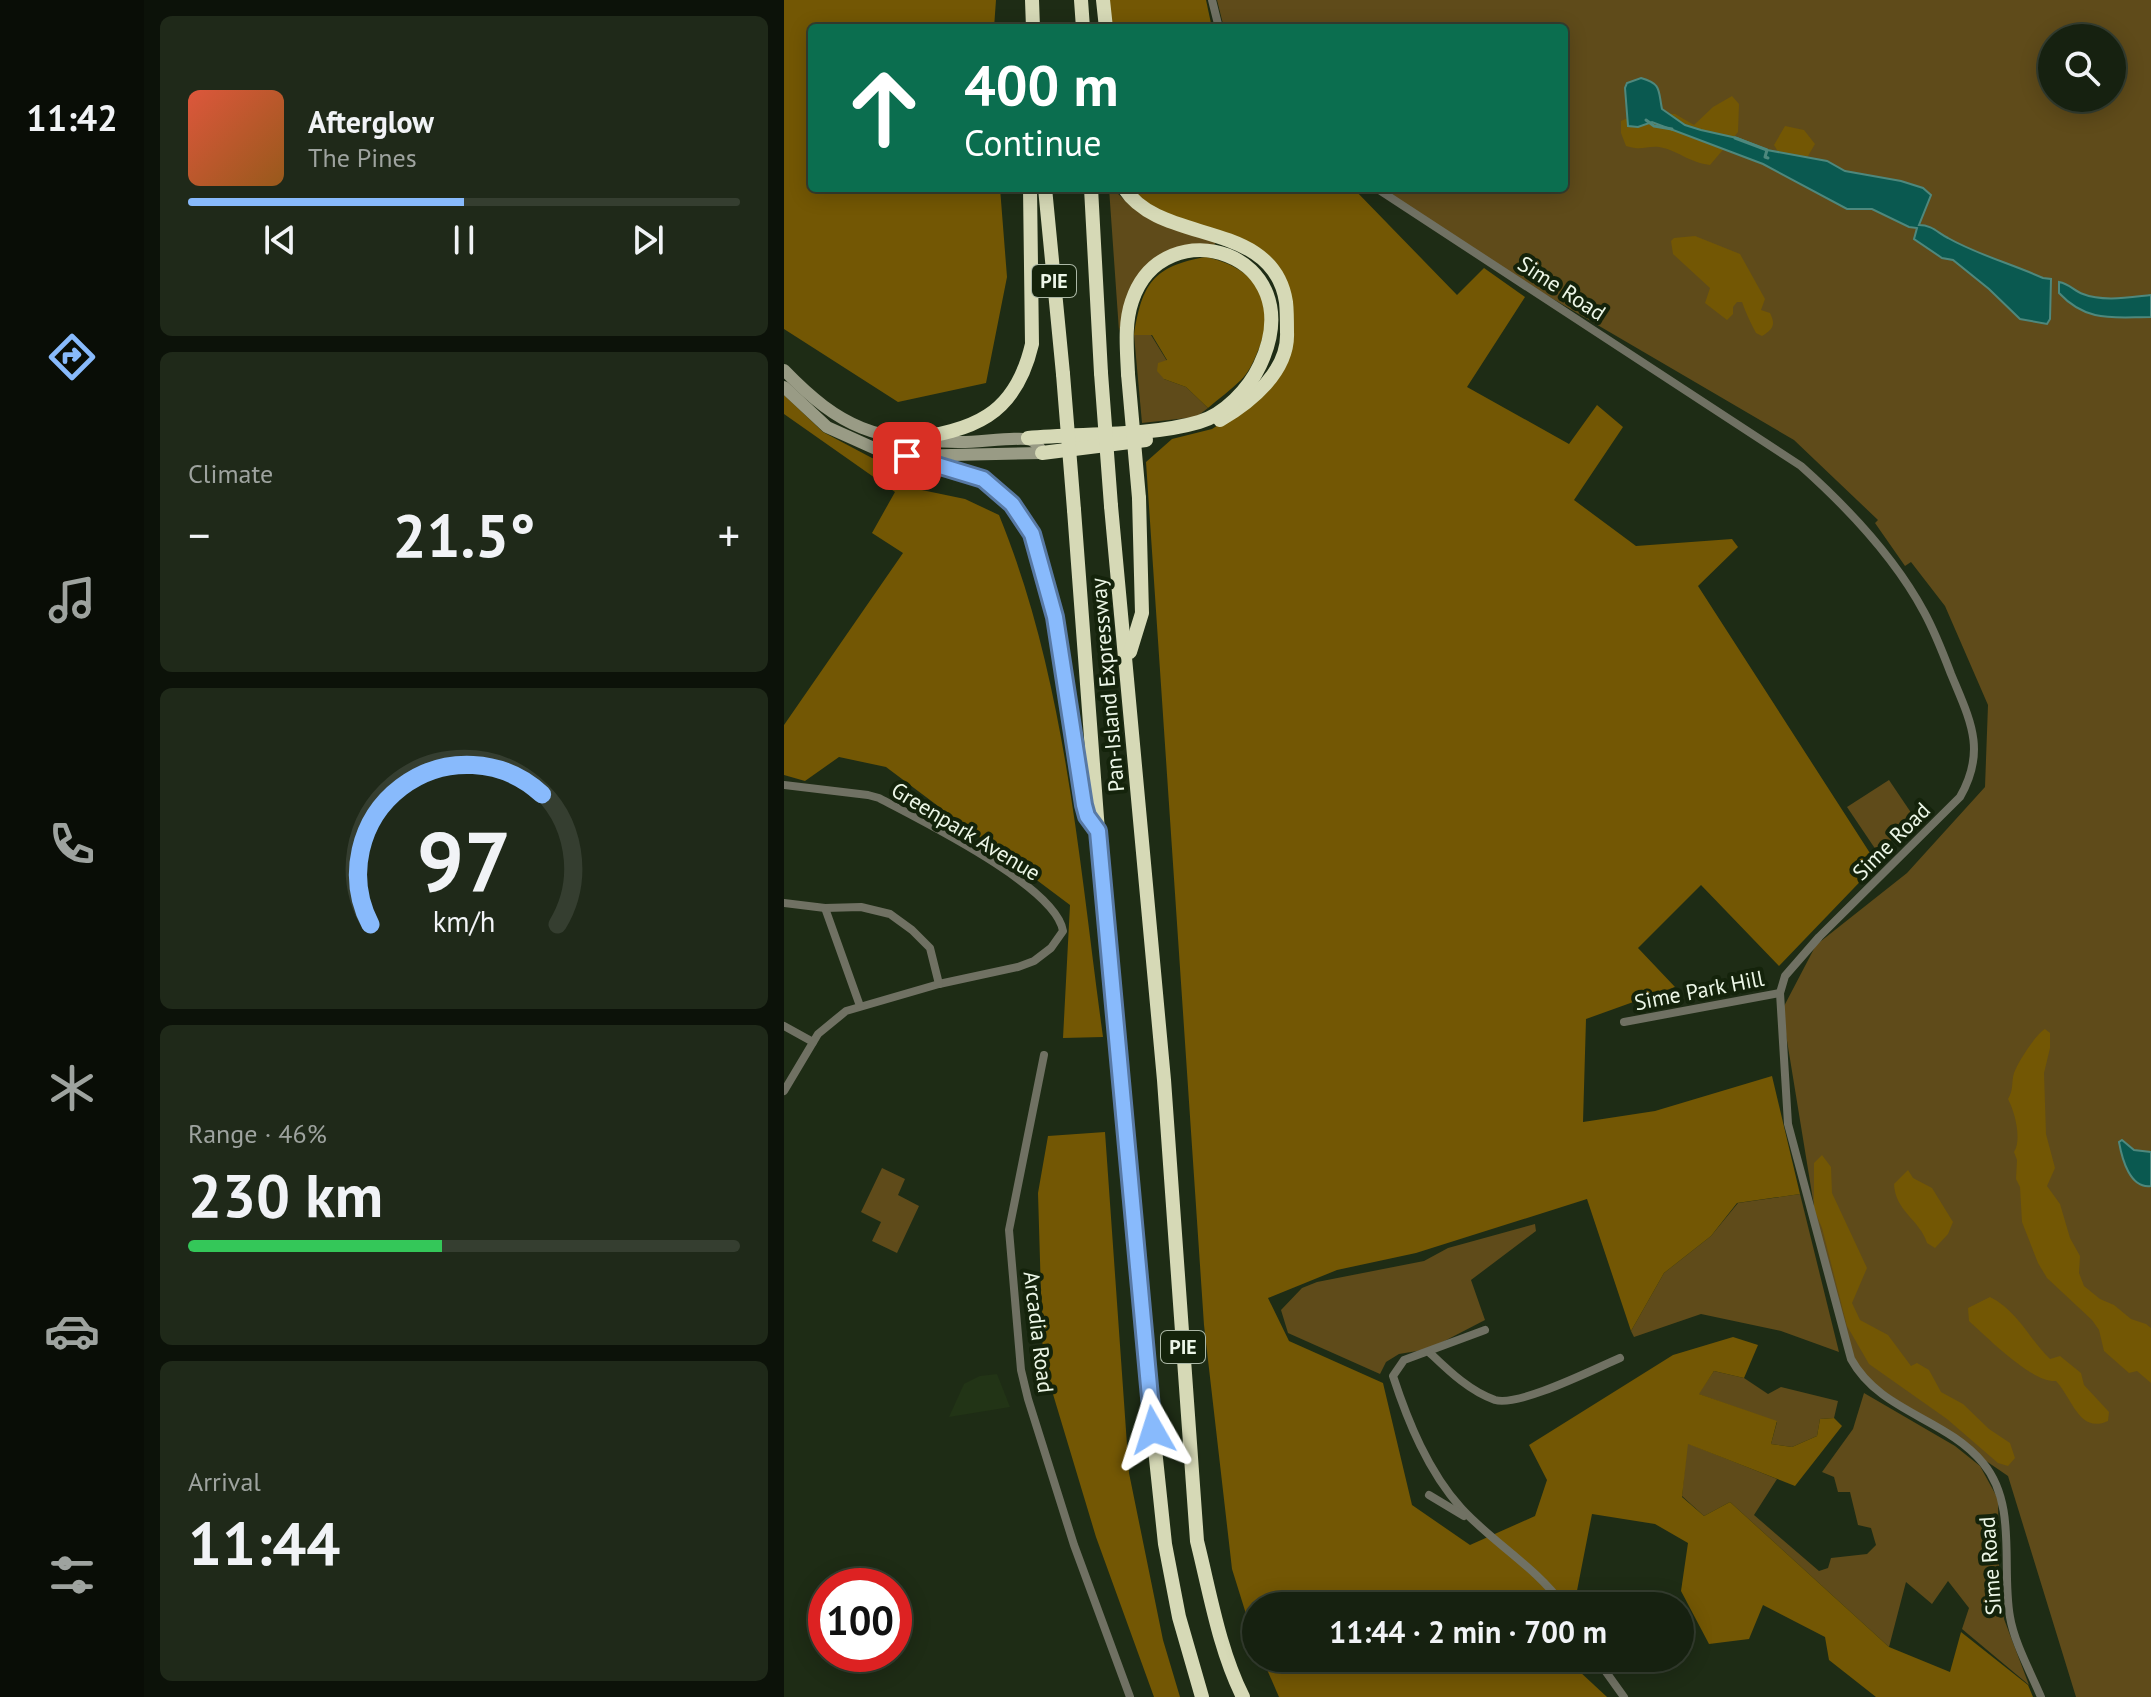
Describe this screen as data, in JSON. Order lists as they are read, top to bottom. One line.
{"streets":{"highway":["PIE","Pan-Island Expressway"],"street":["Sime Road","Greenpark Avenue","Sime Park Hill","Arcadia Road"]},"crossings":[["Sime Road","Sime Park Hill"]],"page":{"tabs":"11:42","turn":["400 m","Continue"],"song":["Afterglow","The Pines"],"tile":["Climate",["Range · 46%","230 km"],["Arrival","11:44"]],"heat":["−","21.5°","+"],"limit":"100","trip":"11:44 · 2 min · 700 m","gauge":["97","km/h"]}}
